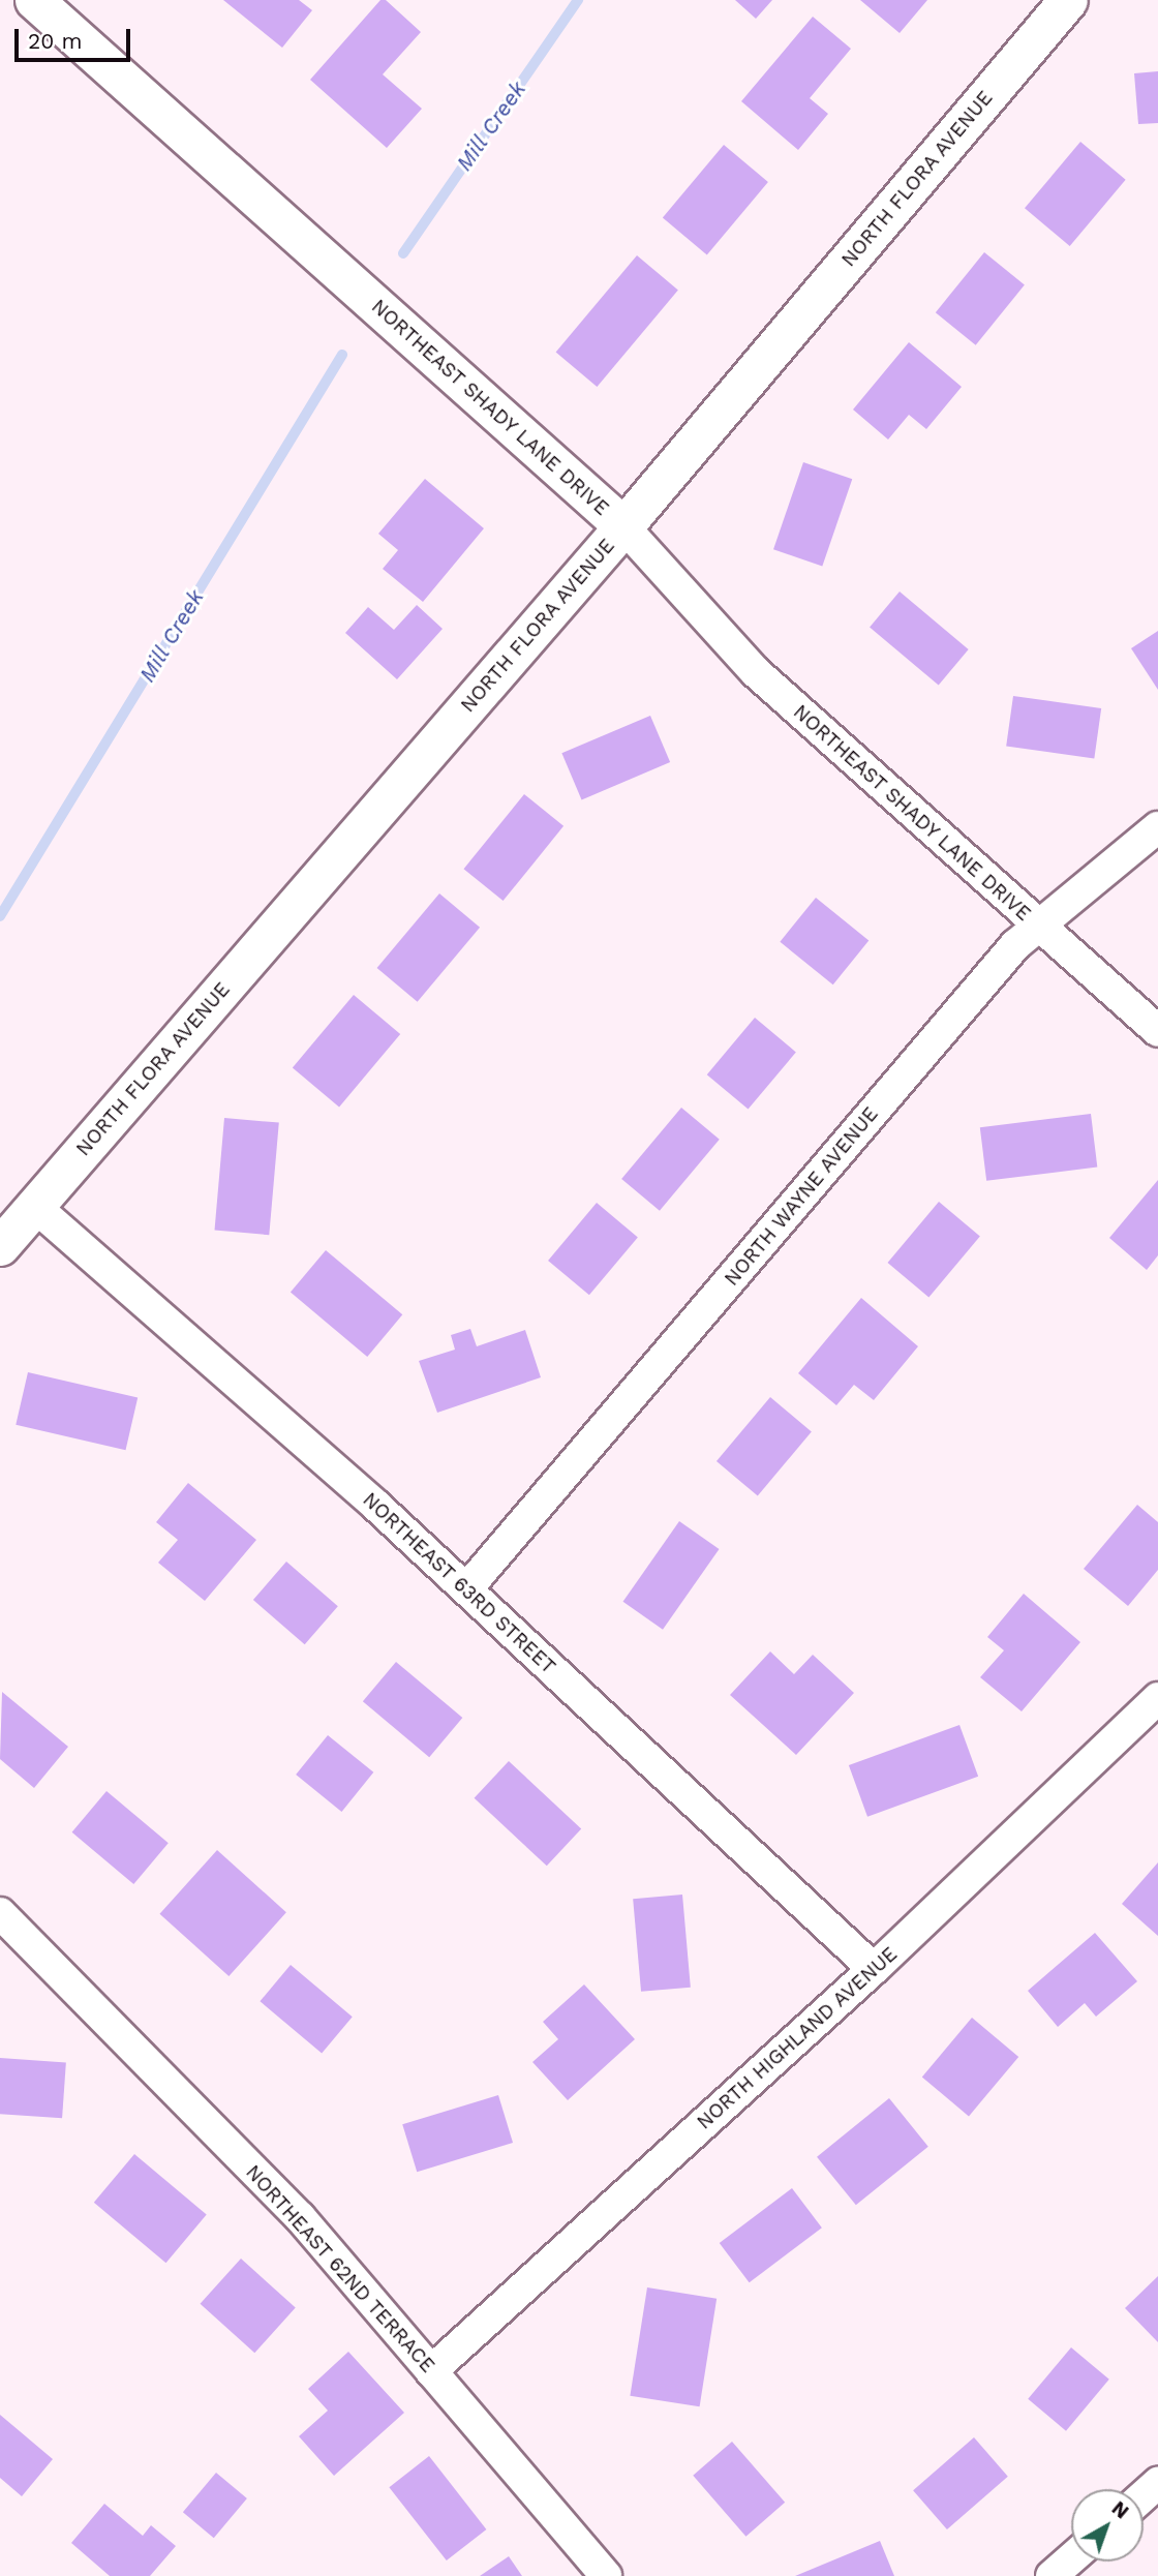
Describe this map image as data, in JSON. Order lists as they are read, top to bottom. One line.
{"streets":{"street":["NORTH FLORA AVENUE","NORTHEAST SHADY LANE DRIVE","NORTH WAYNE AVENUE","NORTHEAST 63RD STREET","NORTH HIGHLAND AVENUE","NORTHEAST 62ND TERRACE"]},"crossings":[["NORTH FLORA AVENUE","NORTHEAST SHADY LANE DRIVE"],["NORTH FLORA AVENUE","NORTHEAST 63RD STREET"],["NORTHEAST SHADY LANE DRIVE","NORTH WAYNE AVENUE"],["NORTH WAYNE AVENUE","NORTHEAST 63RD STREET"],["NORTHEAST 63RD STREET","NORTH HIGHLAND AVENUE"],["NORTH HIGHLAND AVENUE","NORTHEAST 62ND TERRACE"]],"water":["Mill Creek"],"scale_bar":"20 m","north":"top right"}
